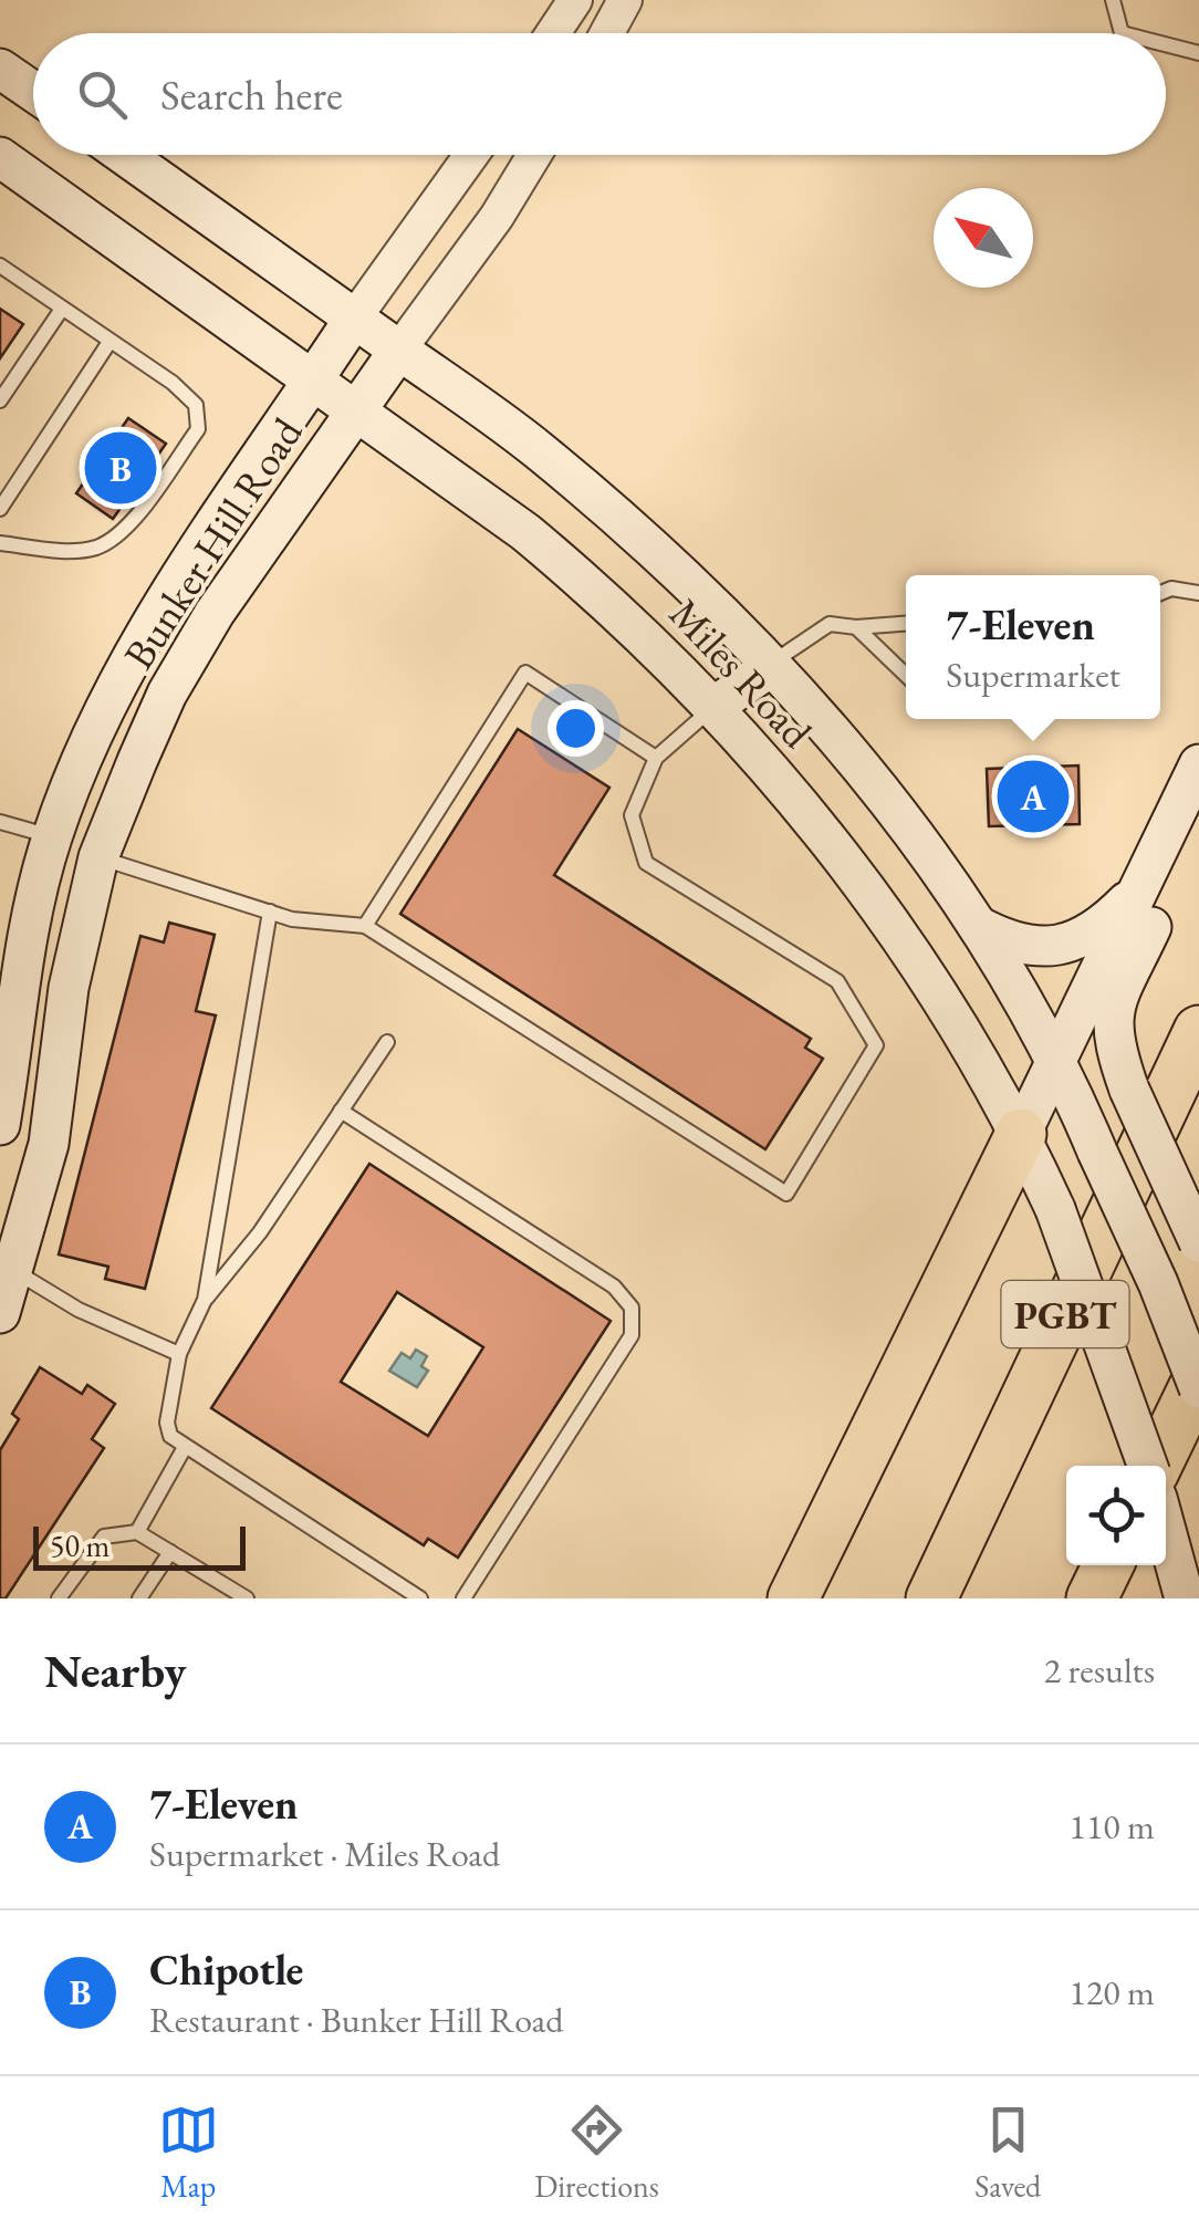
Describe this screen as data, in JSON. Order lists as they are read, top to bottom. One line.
{"streets":{"highway":["PGBT"],"main road":["Bunker Hill Road","Miles Road"]},"crossings":[["Bunker Hill Road","Miles Road"]],"scale_bar":"50 m","north":"top left","page":{"search":"Search here","pins":["B","A"],"popup":["7-Eleven","Supermarket"],"scale":"50 m","heading":["Nearby","2 results"],"list":[{"mark":"A","name":"7-Eleven","note":"Supermarket · Miles Road","value":"110 m"},{"mark":"B","name":"Chipotle","note":"Restaurant · Bunker Hill Road","value":"120 m"}],"nav":["Map","Directions","Saved"]}}
